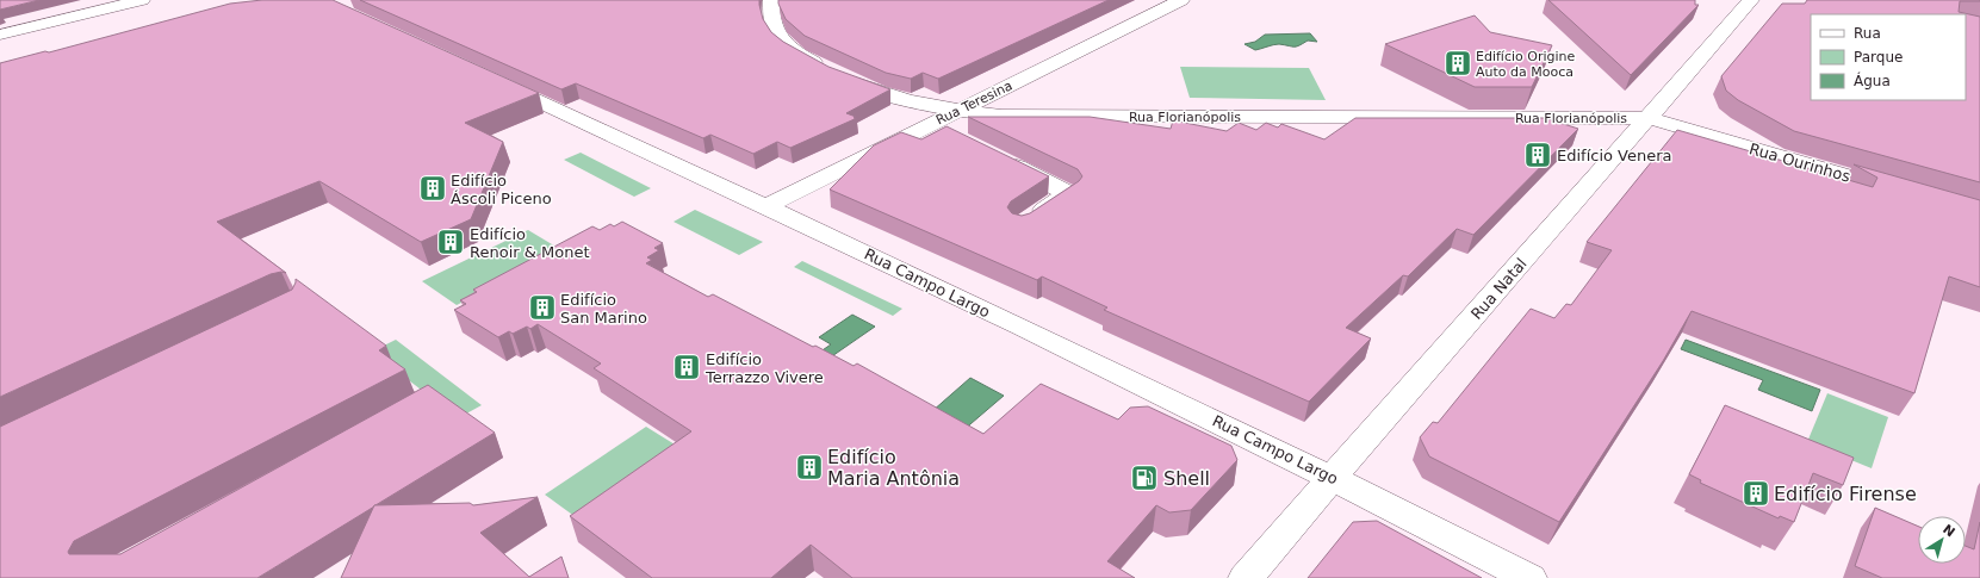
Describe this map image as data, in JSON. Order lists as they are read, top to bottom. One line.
{"streets":{"street":["Rua Teresina","Rua Florianópolis","Rua Ourinhos","Rua Campo Largo","Rua Natal"]},"crossings":[["Rua Teresina","Rua Florianópolis"],["Rua Teresina","Rua Campo Largo"],["Rua Florianópolis","Rua Ourinhos"],["Rua Florianópolis","Rua Natal"],["Rua Ourinhos","Rua Natal"],["Rua Campo Largo","Rua Natal"]],"places":{"building":["Edifício Origine Auto da Mooca","Edifício Venera","Edifício Áscoli Piceno","Edifício Renoir & Monet","Edifício San Marino","Edifício Terrazzo Vivere","Edifício Maria Antônia","Edifício Firense"],"fuel station":["Shell"]},"legend":["Rua","Parque","Água"],"north":"top right"}
